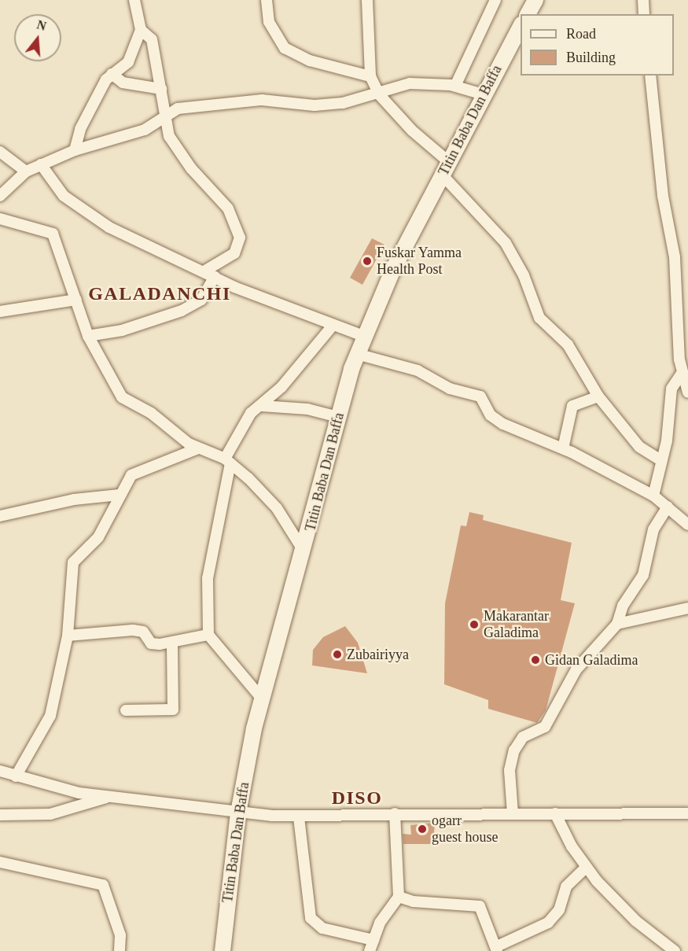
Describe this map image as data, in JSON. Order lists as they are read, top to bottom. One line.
{"streets":{"main road":["Titin Baba Dan Baffa"]},"districts":["GALADANCHI","DISO"],"places":["Fuskar Yamma Health Post","Makarantar Galadima","Zubairiyya","Gidan Galadima","ogarr guest house"],"legend":["Road","Building"],"north":"top"}
